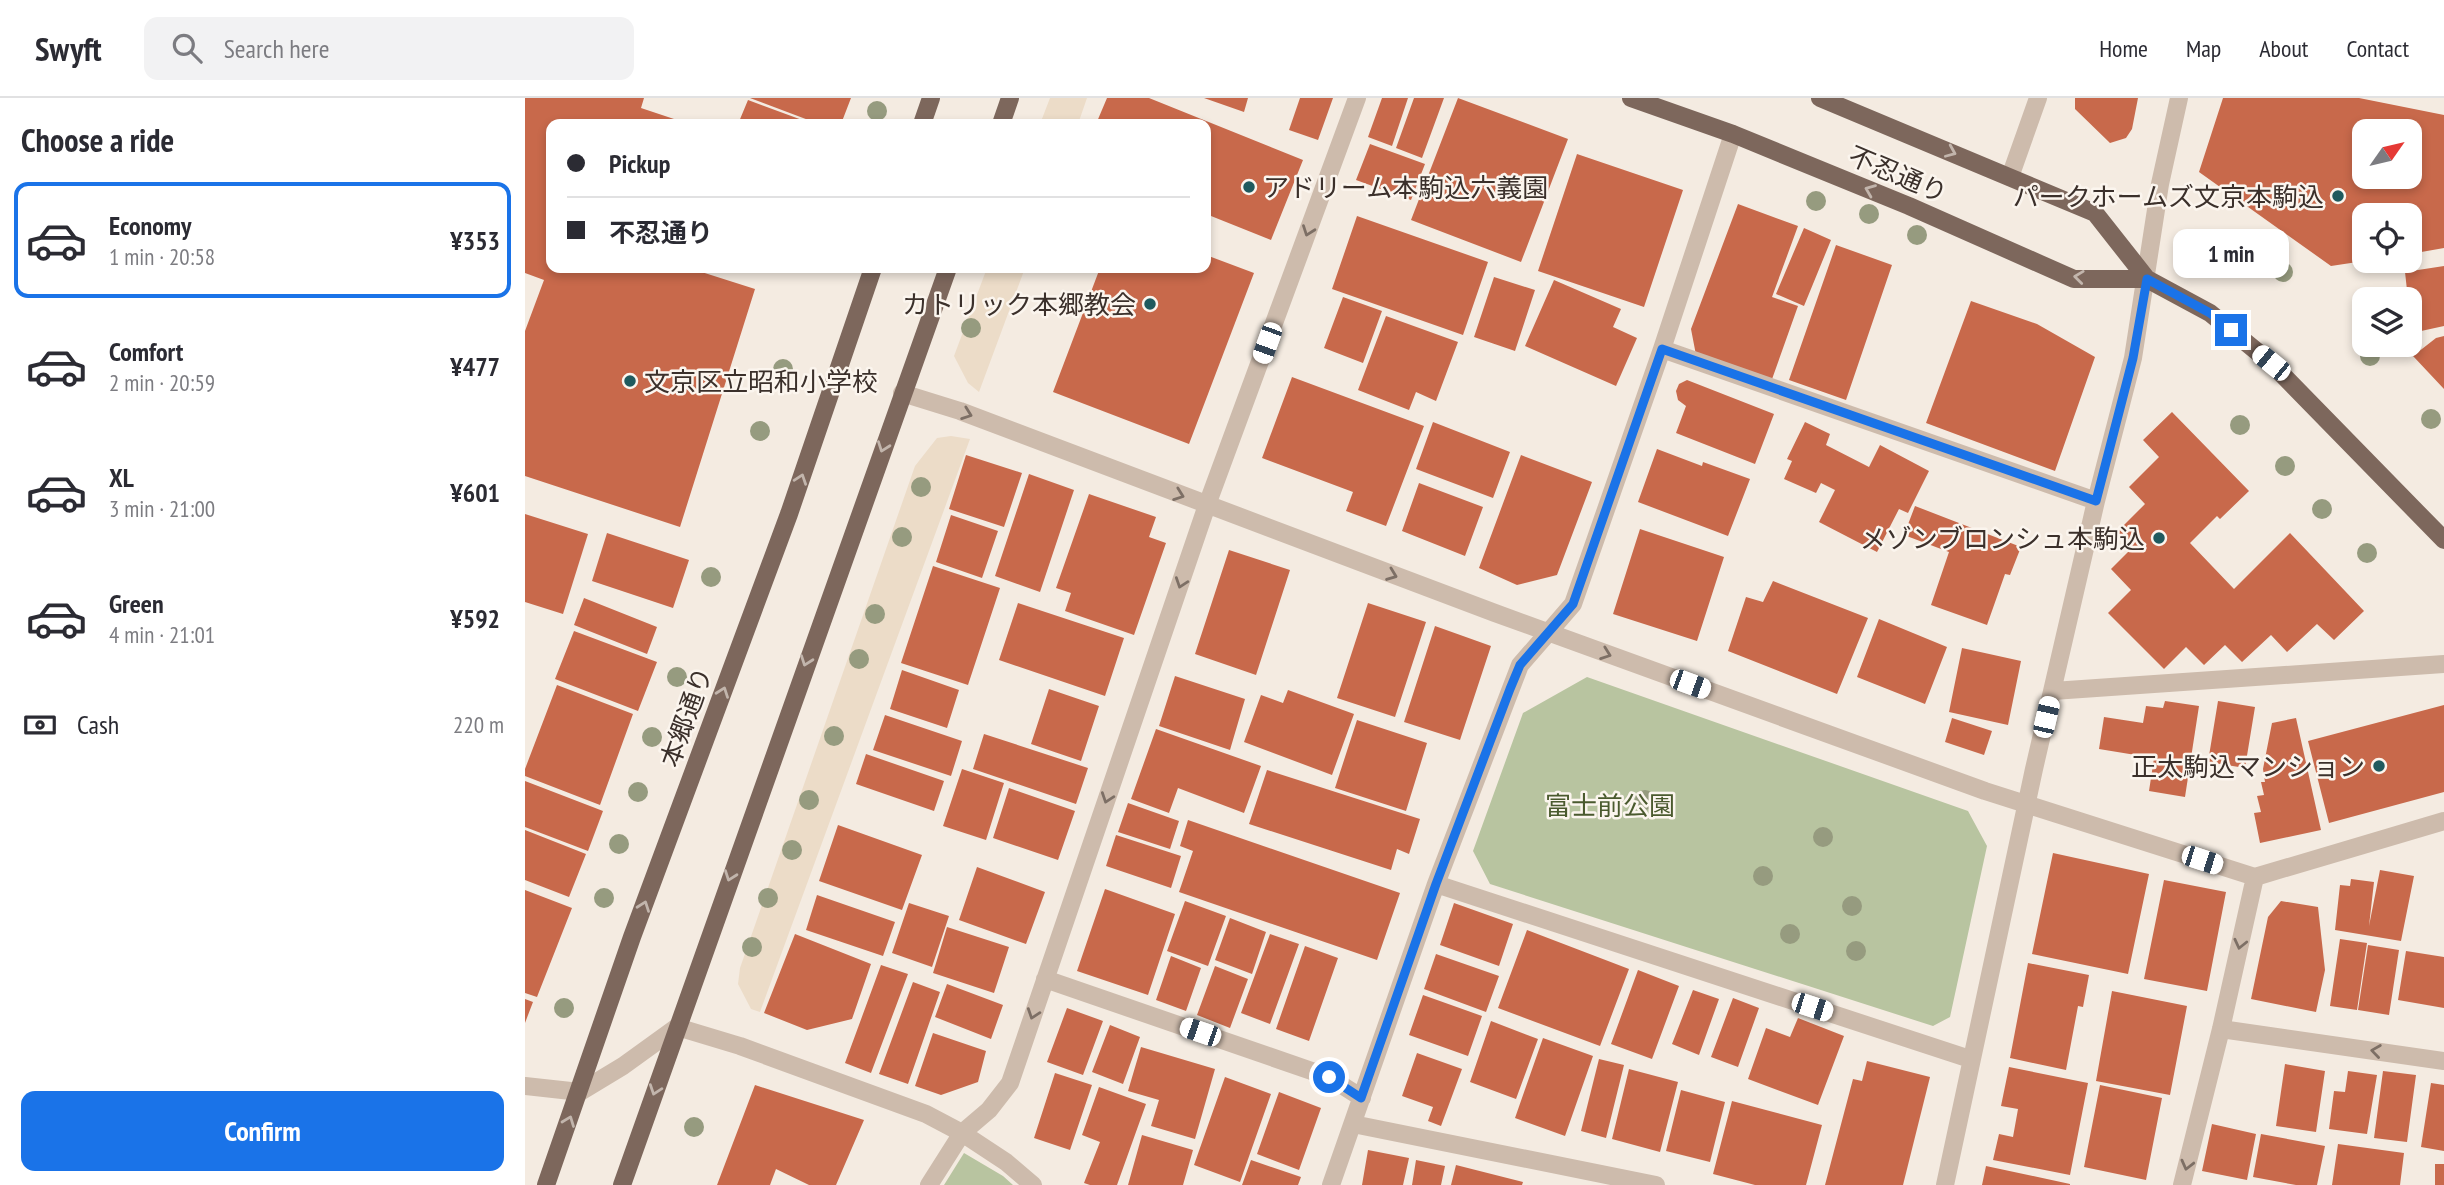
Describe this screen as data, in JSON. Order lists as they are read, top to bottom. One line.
{"streets":{"main road":["不忍通り","本郷通り"]},"parks":["富士前公園"],"places":["アドリーム本駒込六義園","パークホームズ文京本駒込","カトリック本郷教会","文京区立昭和小学校","メゾンブロンシュ本駒込","正太駒込マンション"],"north":"top right","page":{"header":"Swyft","search":"Search here","nav":["Home","Map","About","Contact"],"heading":"Choose a ride","banner":["Pickup","不忍通り"],"list":[{"name":"Economy","note":"1 min · 20:58","value":"¥353"},{"name":"Comfort","note":"2 min · 20:59","value":"¥477"},{"name":"XL","note":"3 min · 21:00","value":"¥601"},{"name":"Green","note":"4 min · 21:01","value":"¥592"}],"bubble":"1 min","pay":["Cash","220 m"],"buttons":"Confirm"}}
